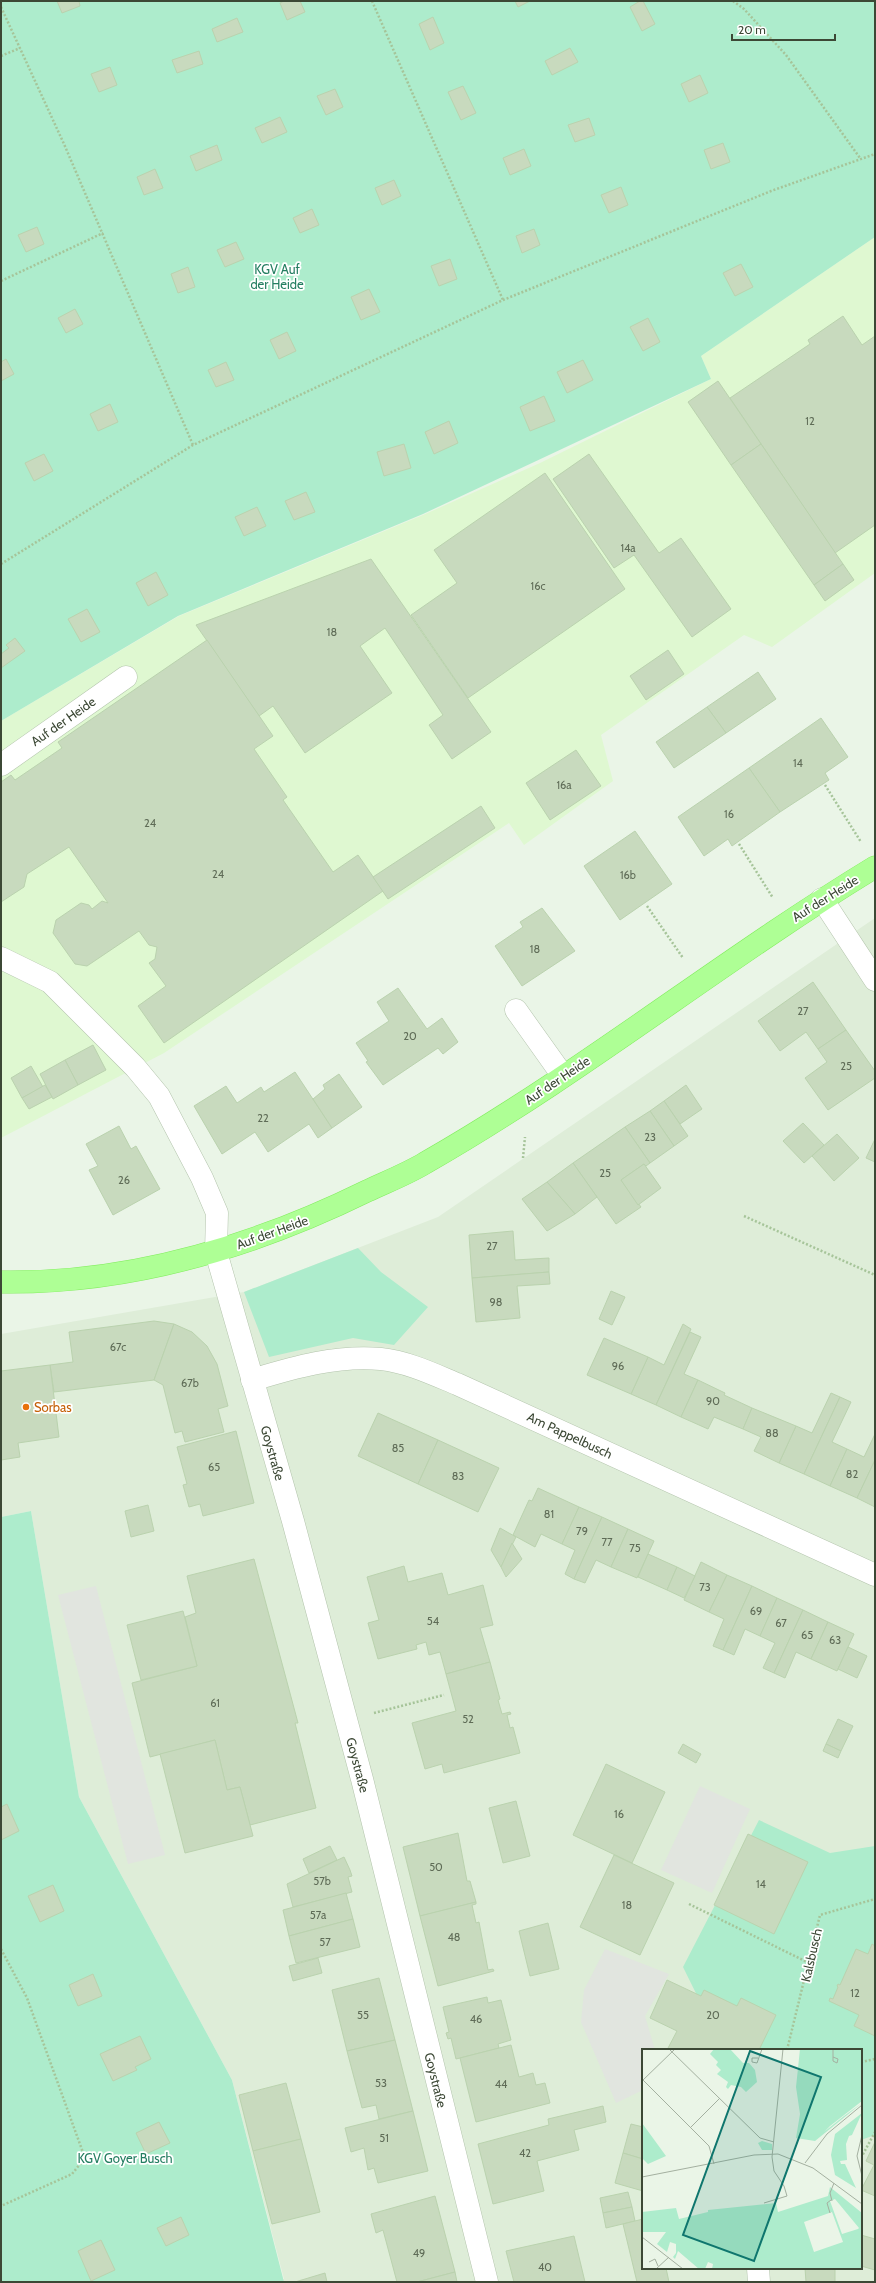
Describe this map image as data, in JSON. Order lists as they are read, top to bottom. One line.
{"streets":{"main road":["Auf der Heide"],"street":["Am Pappelbusch","Goystraße"],"path":["Kalsbusch"]},"crossings":[["Auf der Heide","Goystraße"],["Am Pappelbusch","Goystraße"]],"parks":["KGV Auf der Heide","KGV Goyer Busch"],"places":["Sorbas"],"house_numbers":["12","14a","16c","18","14","16a","16","24","24","16b","18","27","20","25","22","23","25","26","27","98","67c","96","67b","90","88","85","65","82","83","81","79","77","75","73","69","54","67","65","63","61","52","16","50","57b","14","18","57a","48","57","12","55","20","46","53","44","51","42","49","40"],"scale_bar":"20 m"}
